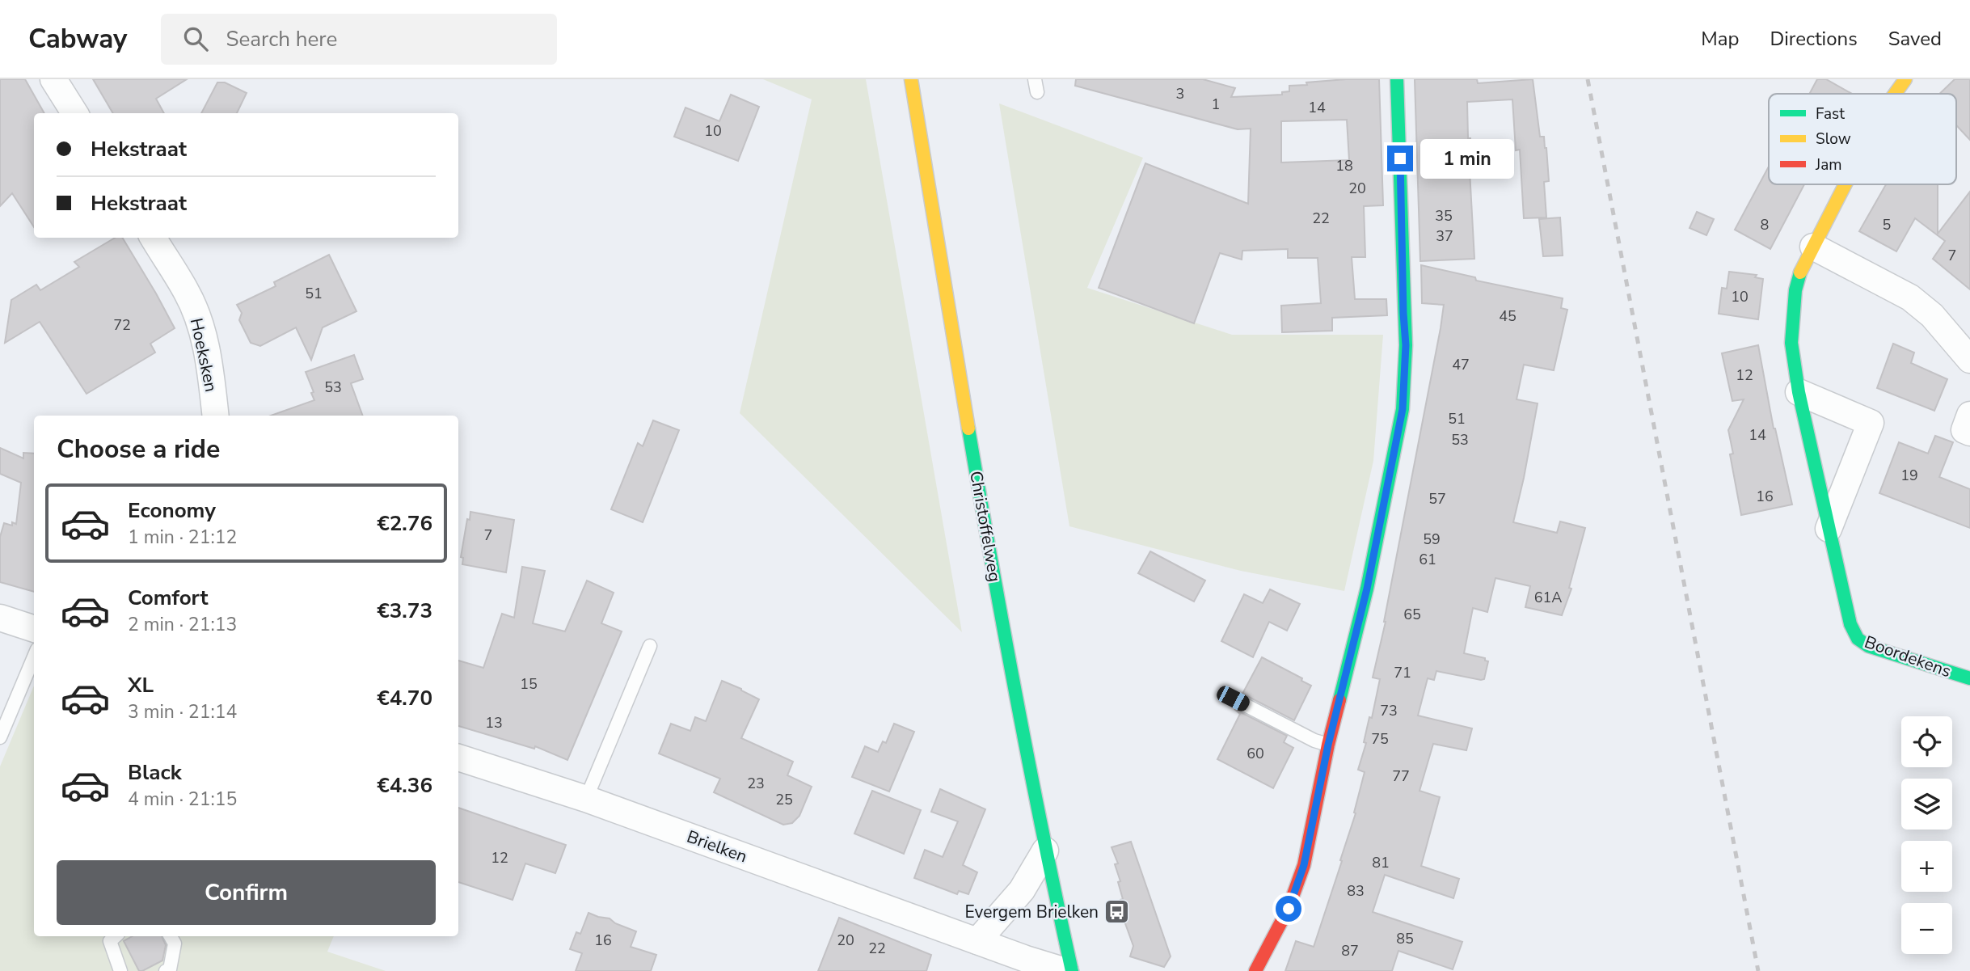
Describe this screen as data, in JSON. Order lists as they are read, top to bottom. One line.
{"streets":{"street":["Hoeksken","Christoffelweg","Boordekens","Brielken"]},"places":{"bus stop":["Evergem Brielken"]},"house_numbers":["3","1","14","10","18","20","35","22","8","5","37","7","51","10","45","72","47","12","53","51","14","53","19","16","57","7","59","61","61A","65","71","15","73","13","75","60","77","23","25","12","81","83","85","16","20","22","87"],"legend":["Fast","Slow","Jam"],"page":{"header":"Cabway","search":"Search here","nav":["Map","Directions","Saved"],"banner":["Hekstraat","Hekstraat"],"bubble":"1 min","heading":"Choose a ride","list":[{"name":"Economy","note":"1 min · 21:12","value":"€2.76"},{"name":"Comfort","note":"2 min · 21:13","value":"€3.73"},{"name":"XL","note":"3 min · 21:14","value":"€4.70"},{"name":"Black","note":"4 min · 21:15","value":"€4.36"}],"map_buttons":["+","−"],"buttons":"Confirm"}}
